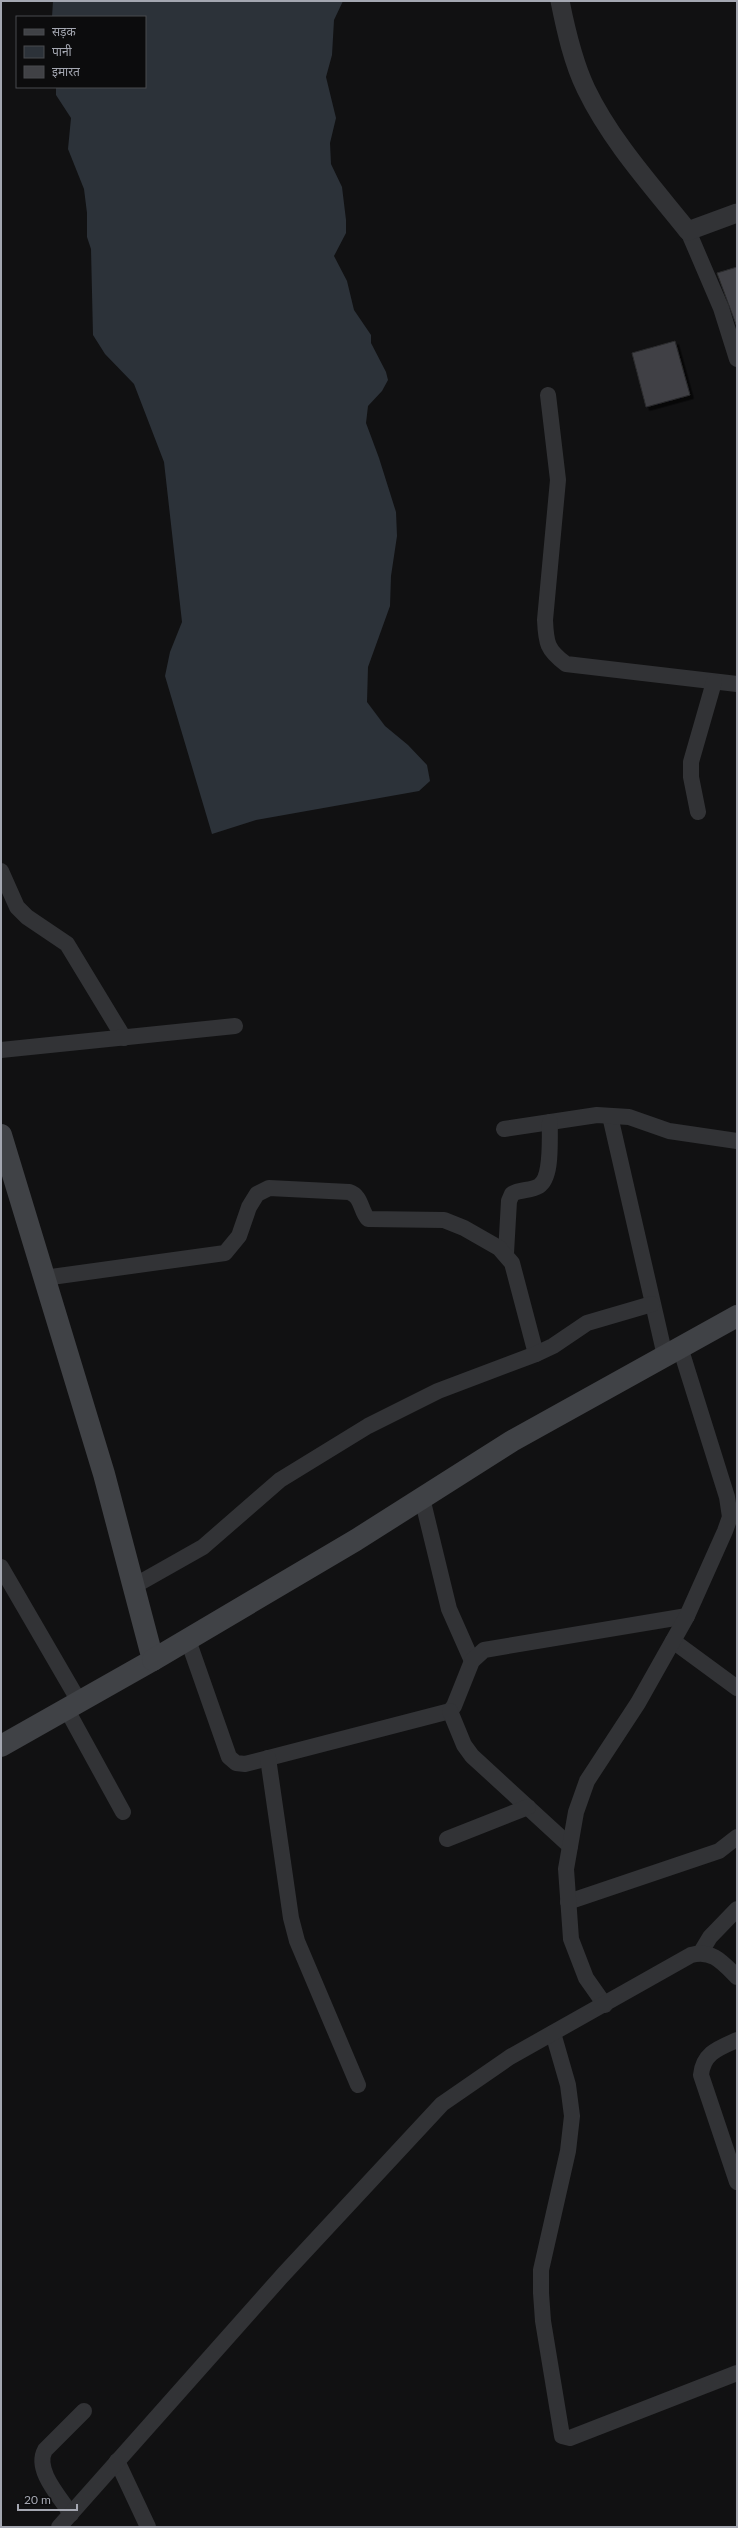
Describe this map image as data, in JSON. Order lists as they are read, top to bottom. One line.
{"legend":["सड़क","पानी","इमारत"],"scale_bar":"20 m"}
